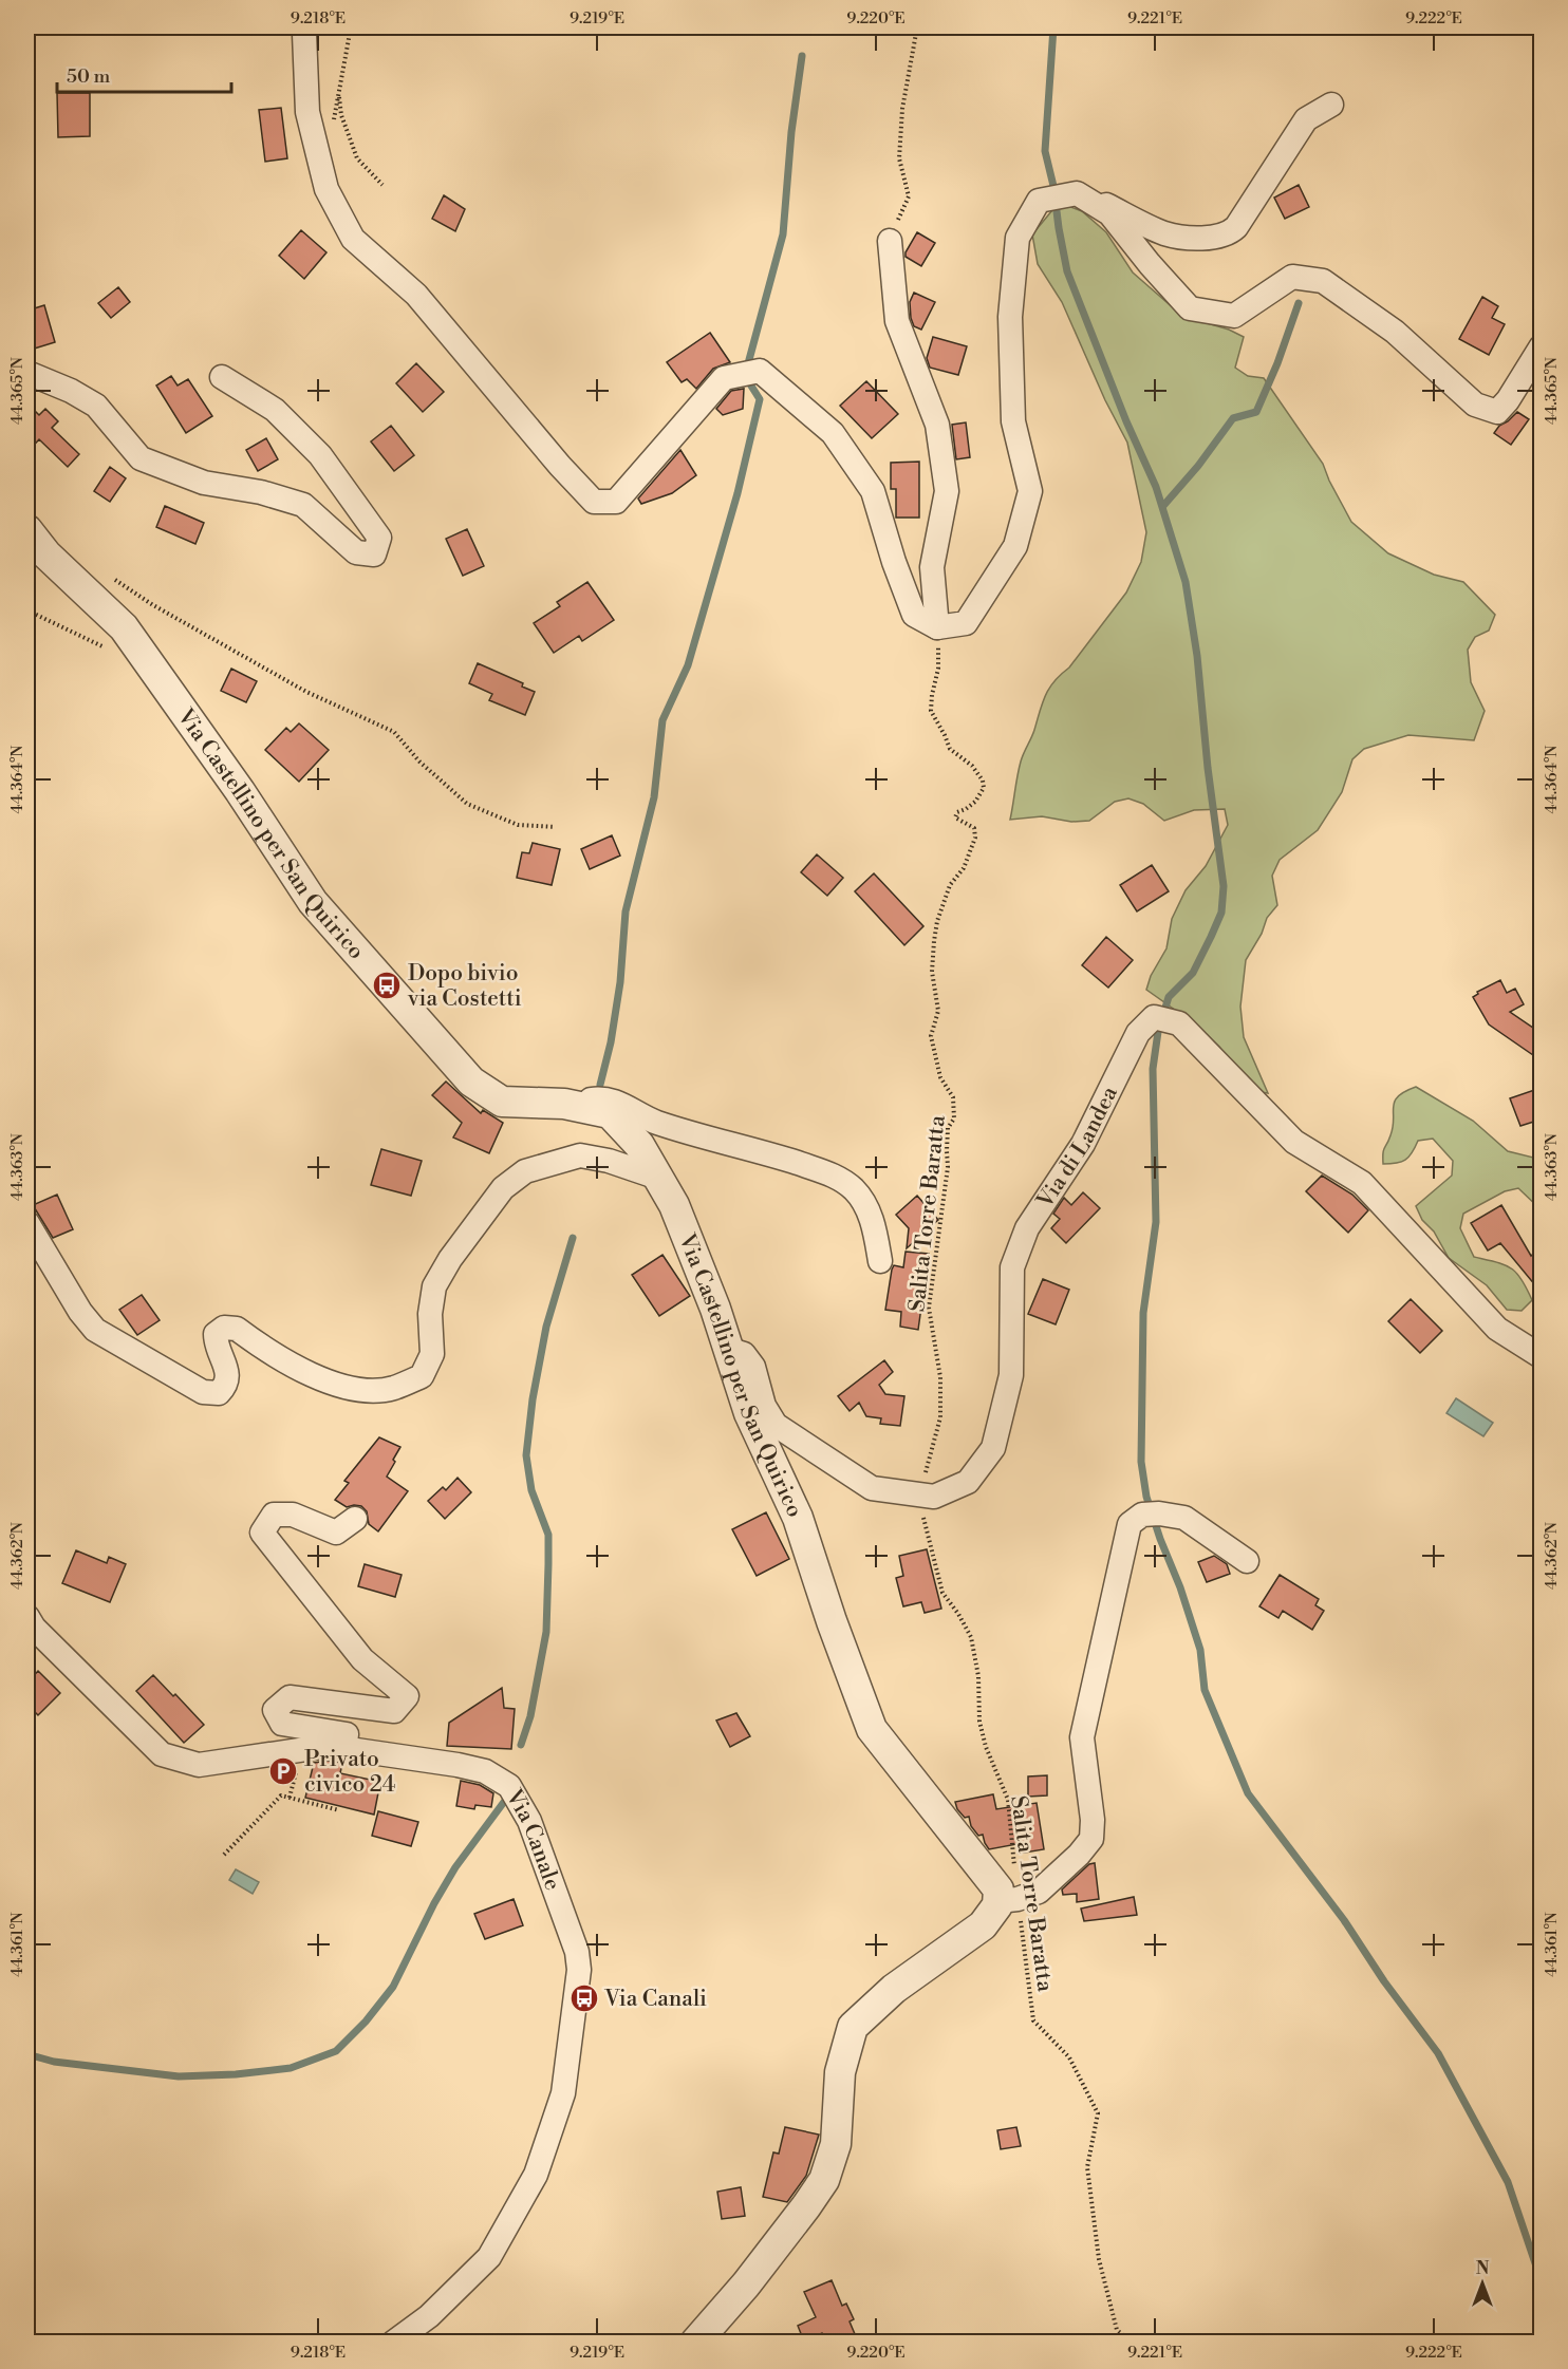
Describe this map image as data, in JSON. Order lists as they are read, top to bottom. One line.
{"streets":{"street":["Via Castellino per San Quirico","Via di Landea","Via Canale"],"path":["Salita Torre Baratta"]},"crossings":[["Via Castellino per San Quirico","Via di Landea"],["Via Castellino per San Quirico","Salita Torre Baratta"],["Via di Landea","Salita Torre Baratta"]],"places":{"bus stop":["Dopo bivio via Costetti","Via Canali"],"parking":["Privato civico 24"]},"scale_bar":"50 m","north":"top","coordinates":["9.218°E","9.219°E","9.220°E","9.221°E","9.222°E","44.365°N","44.364°N","44.363°N","44.362°N","44.361°N"]}
